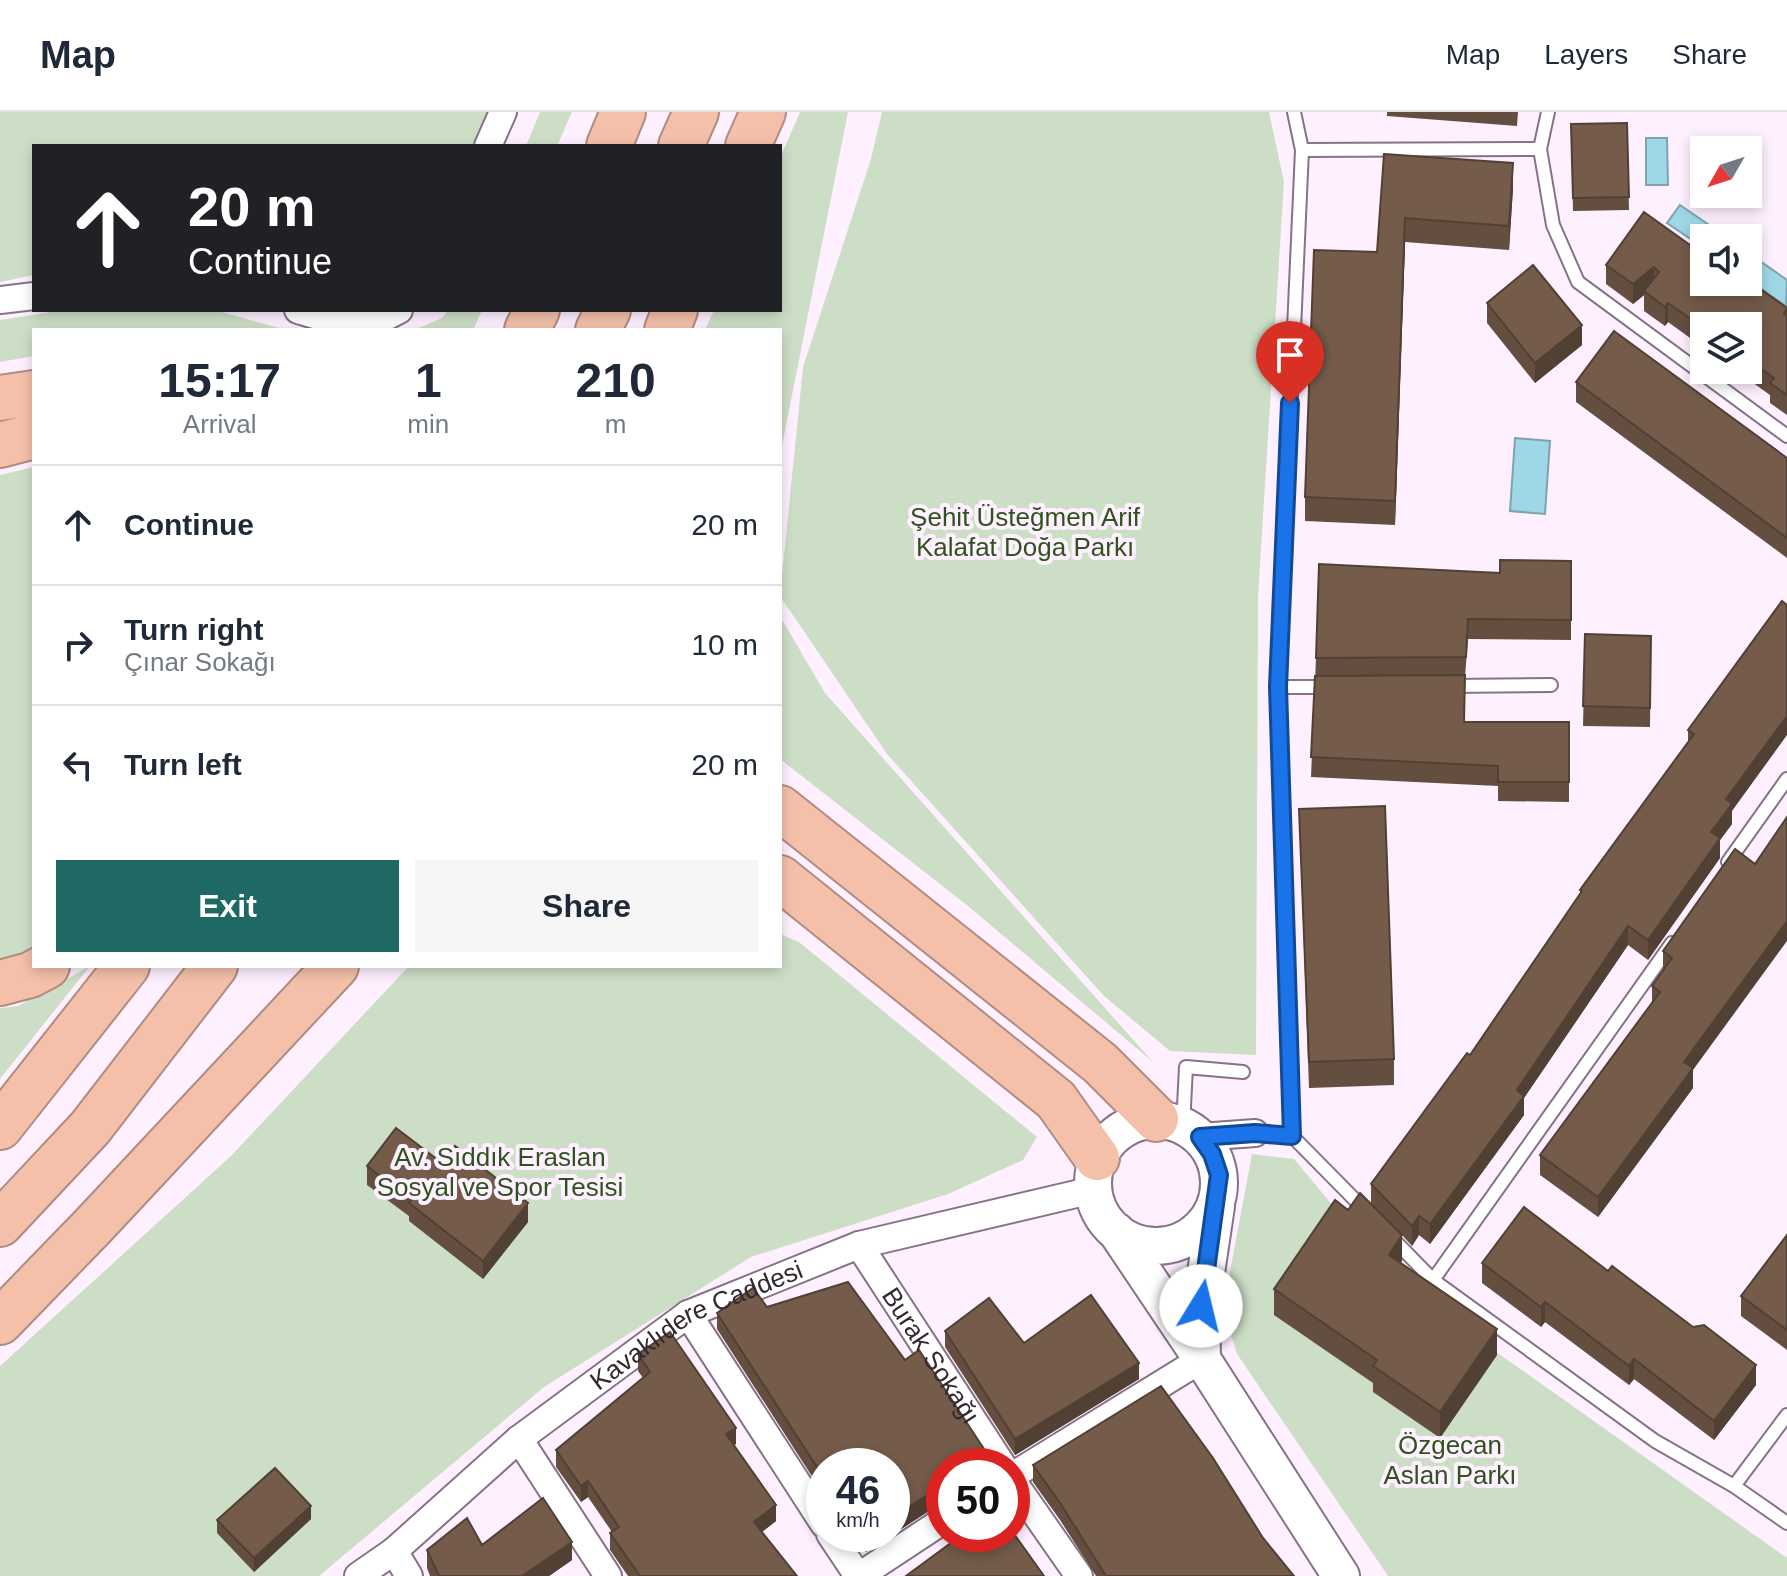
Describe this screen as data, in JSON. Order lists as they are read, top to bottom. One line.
{"streets":{"street":["Kavaklıdere Caddesi","Burak Sokağı"]},"crossings":[["Kavaklıdere Caddesi","Burak Sokağı"]],"parks":["Şehit Üsteğmen Arif Kalafat Doğa Parkı","Av. Sıddık Eraslan Sosyal ve Spor Tesisi","Özgecan Aslan Parkı"],"north":"bottom left","page":{"header":"Map","nav":["Map","Layers","Share"],"turn":["20 m","Continue"],"eta":["15:17","Arrival","1","min","210","m"],"list":[{"name":"Continue","value":"20 m"},{"name":"Turn right","note":"Çınar Sokağı","value":"10 m"},{"name":"Turn left","value":"20 m"}],"buttons":["Exit","Share"],"speed":"46 km/h","limit":"50"}}
